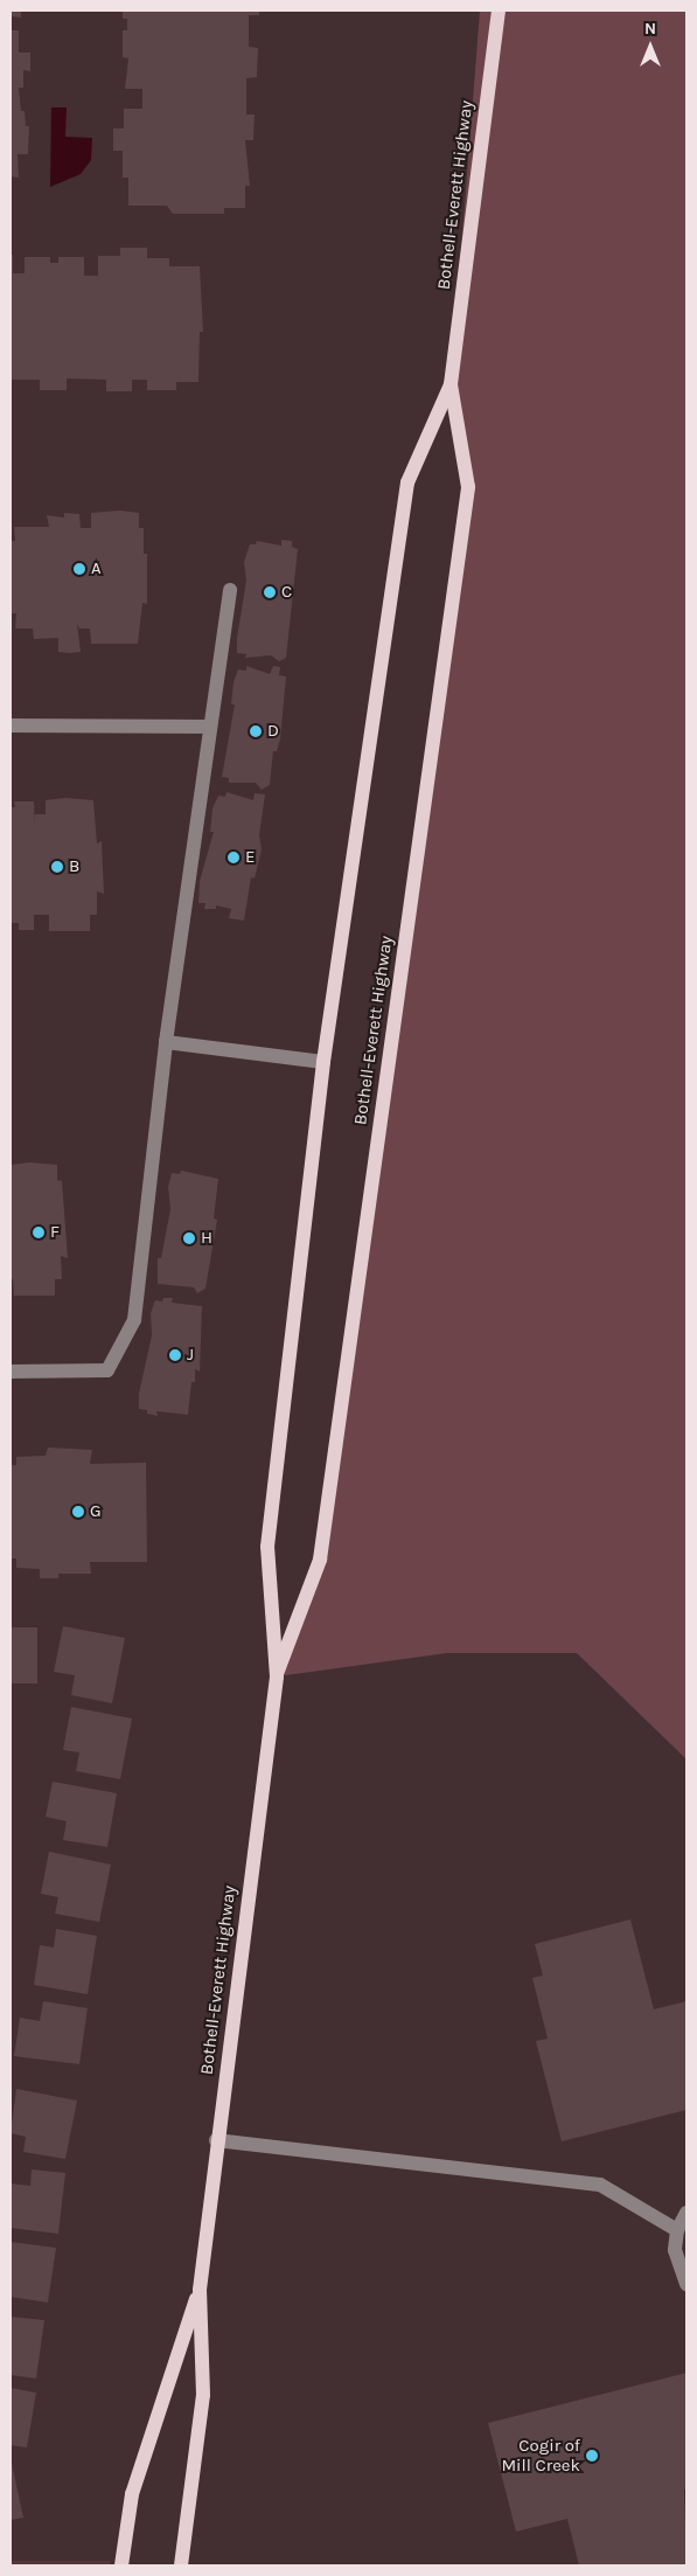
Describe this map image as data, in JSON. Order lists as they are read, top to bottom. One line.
{"streets":{"main road":["Bothell-Everett Highway"]},"places":["A","C","D","E","B","F","H","J","G","Cogir of Mill Creek"],"north":"top"}
